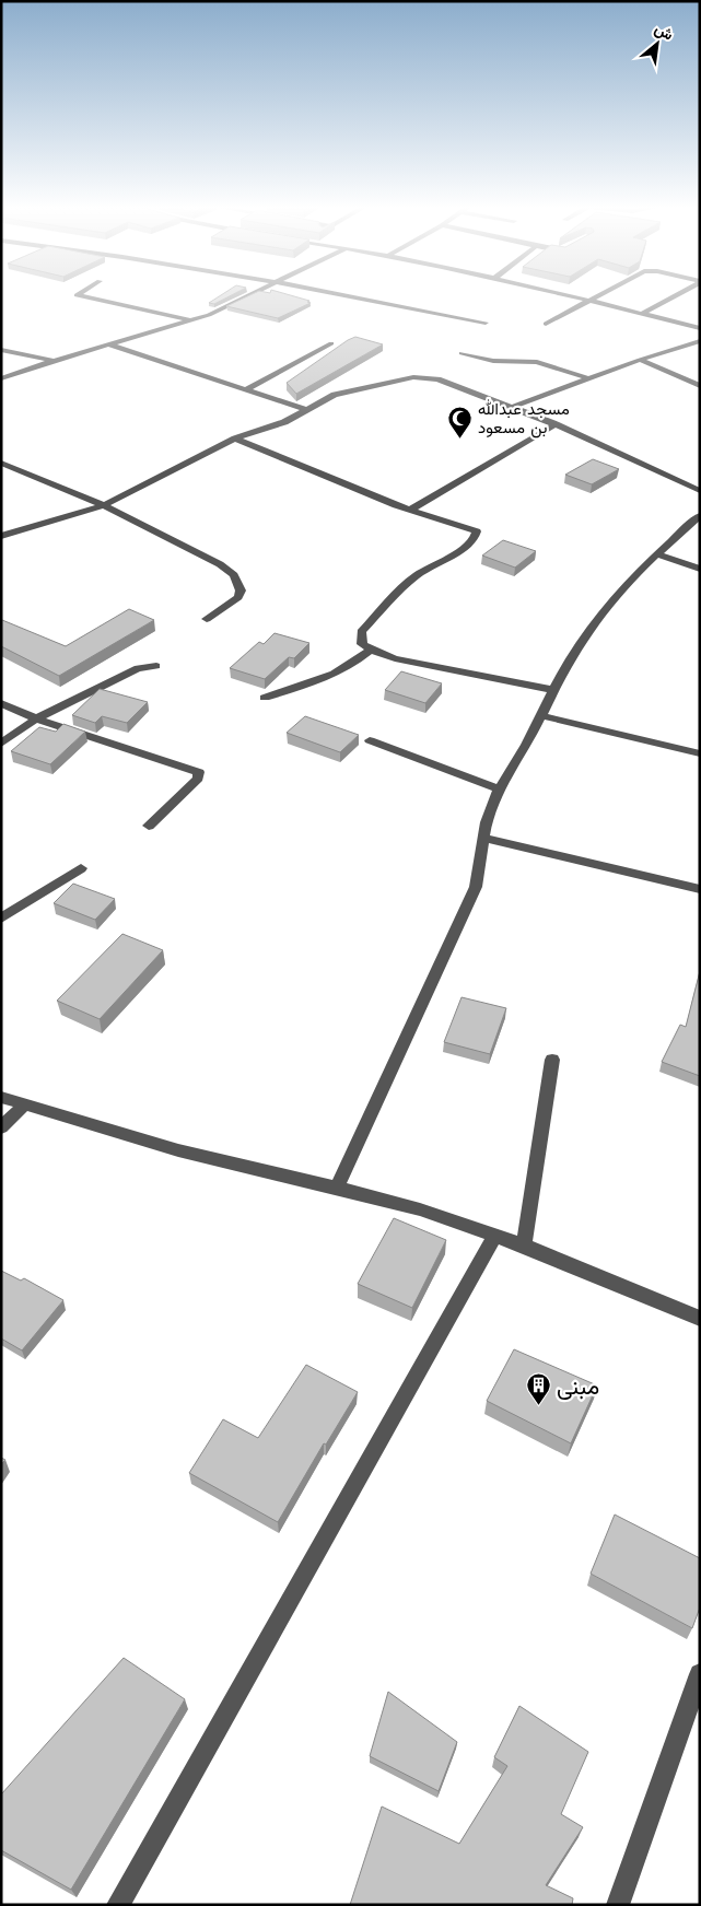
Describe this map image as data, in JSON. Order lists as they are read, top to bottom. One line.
{"places":{"mosque":["مسجد عبدالله بن مسعود"],"building":["مبنى"]},"north":"top right"}
